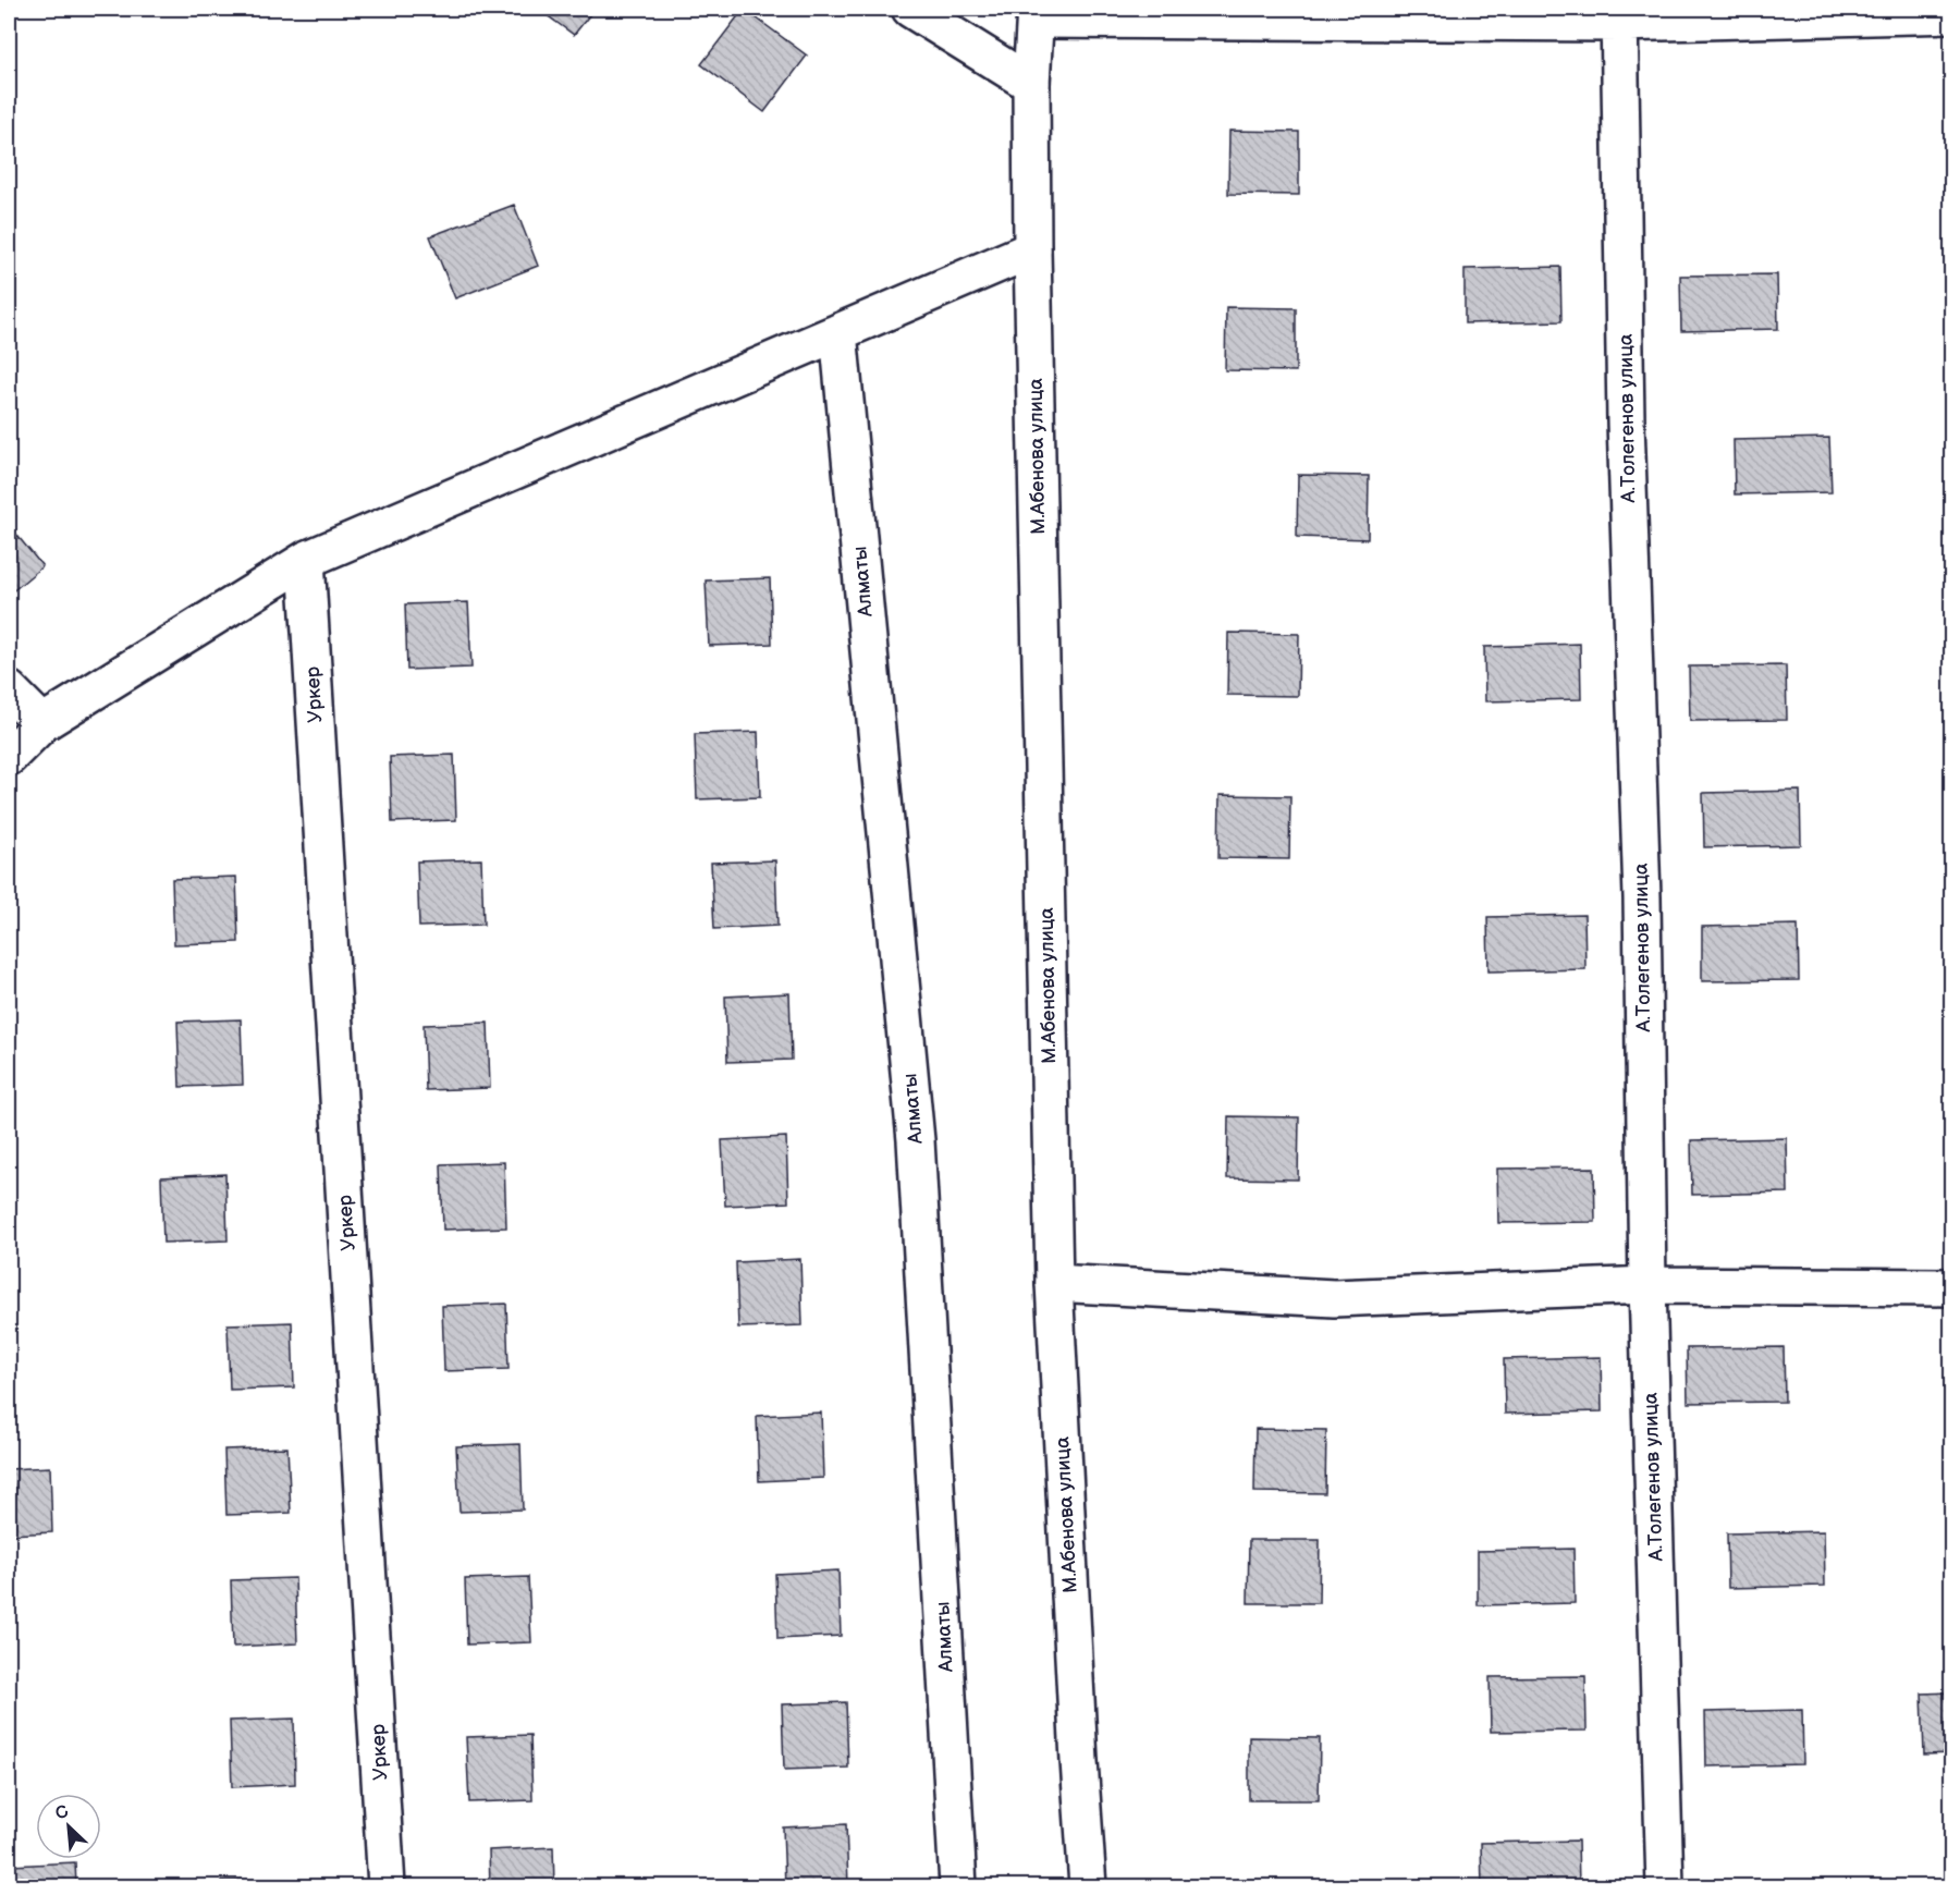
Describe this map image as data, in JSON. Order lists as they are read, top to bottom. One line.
{"streets":{"street":["А.Толегенов улица","М.Абенова улица","Алматы","Уркер"]},"north":"top left"}
